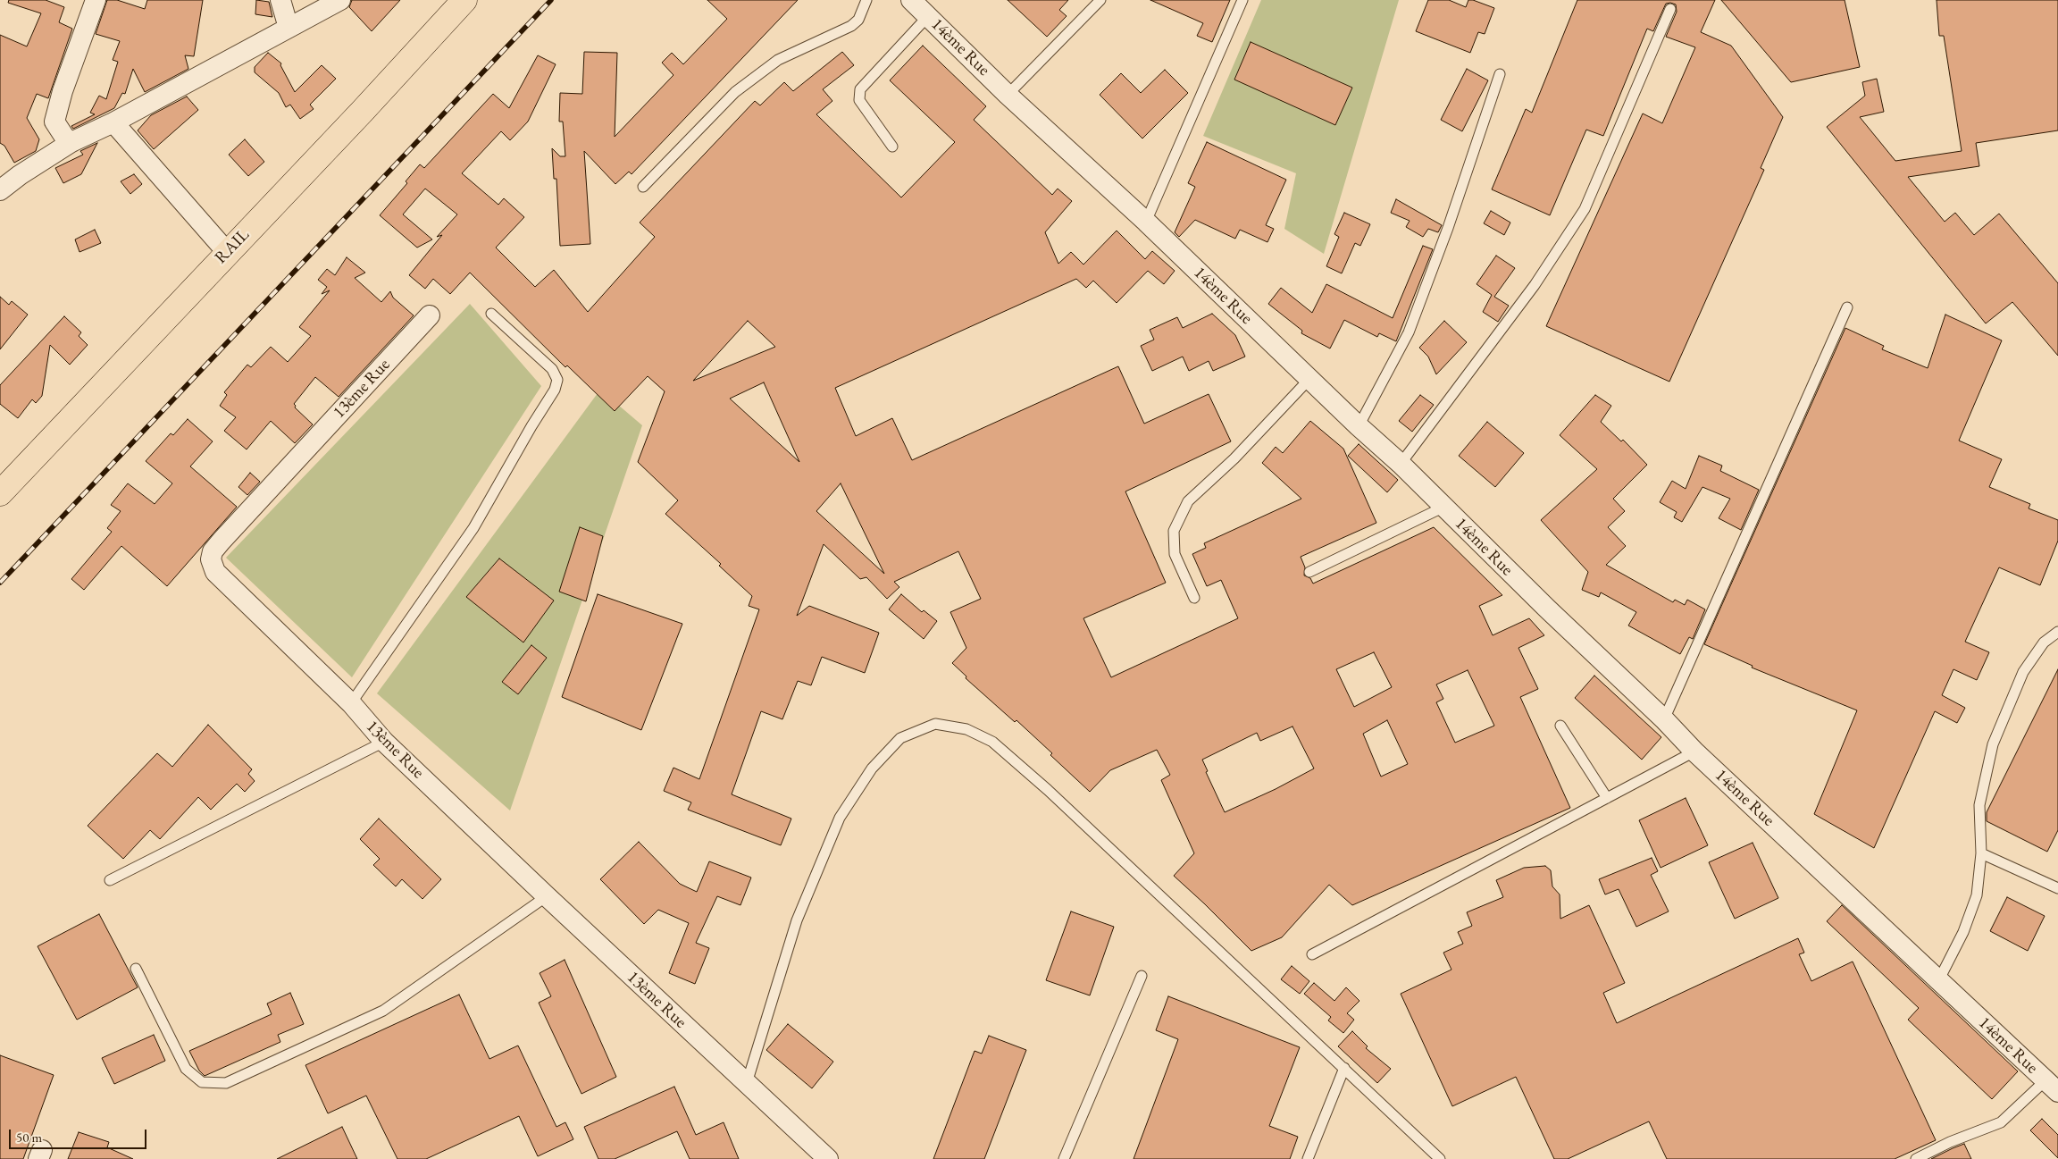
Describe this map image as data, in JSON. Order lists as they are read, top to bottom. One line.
{"streets":{"main road":["RAIL"],"street":["14ème Rue","13ème Rue"]},"scale_bar":"50 m"}
